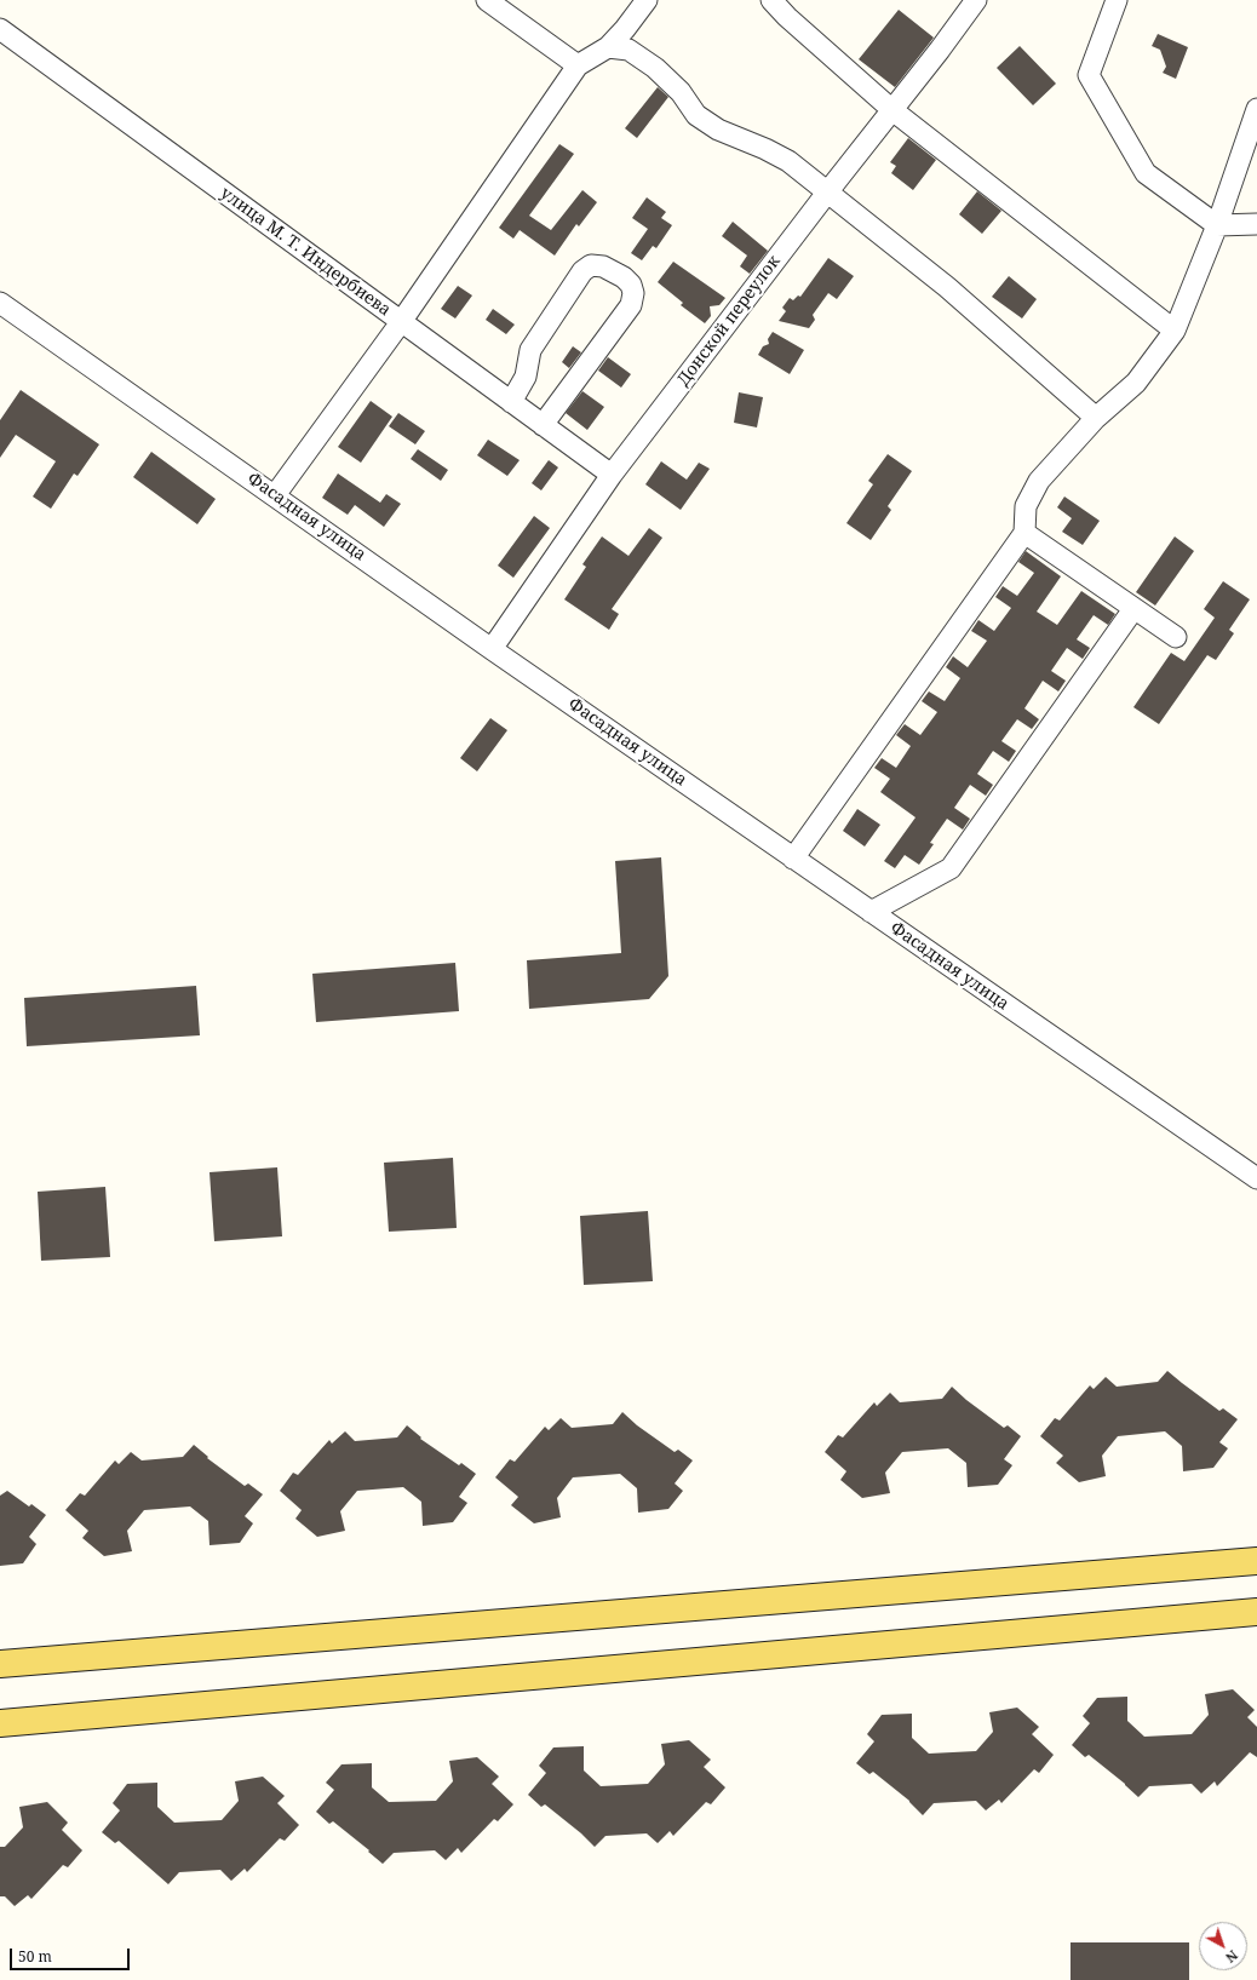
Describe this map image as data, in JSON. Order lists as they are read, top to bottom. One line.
{"streets":{"street":["улица М. Т. Индербиева","Донской переулок","Фасадная улица"]},"crossings":[["улица М. Т. Индербиева","Донской переулок"],["Донской переулок","Фасадная улица"]],"scale_bar":"50 m","north":"bottom right"}
